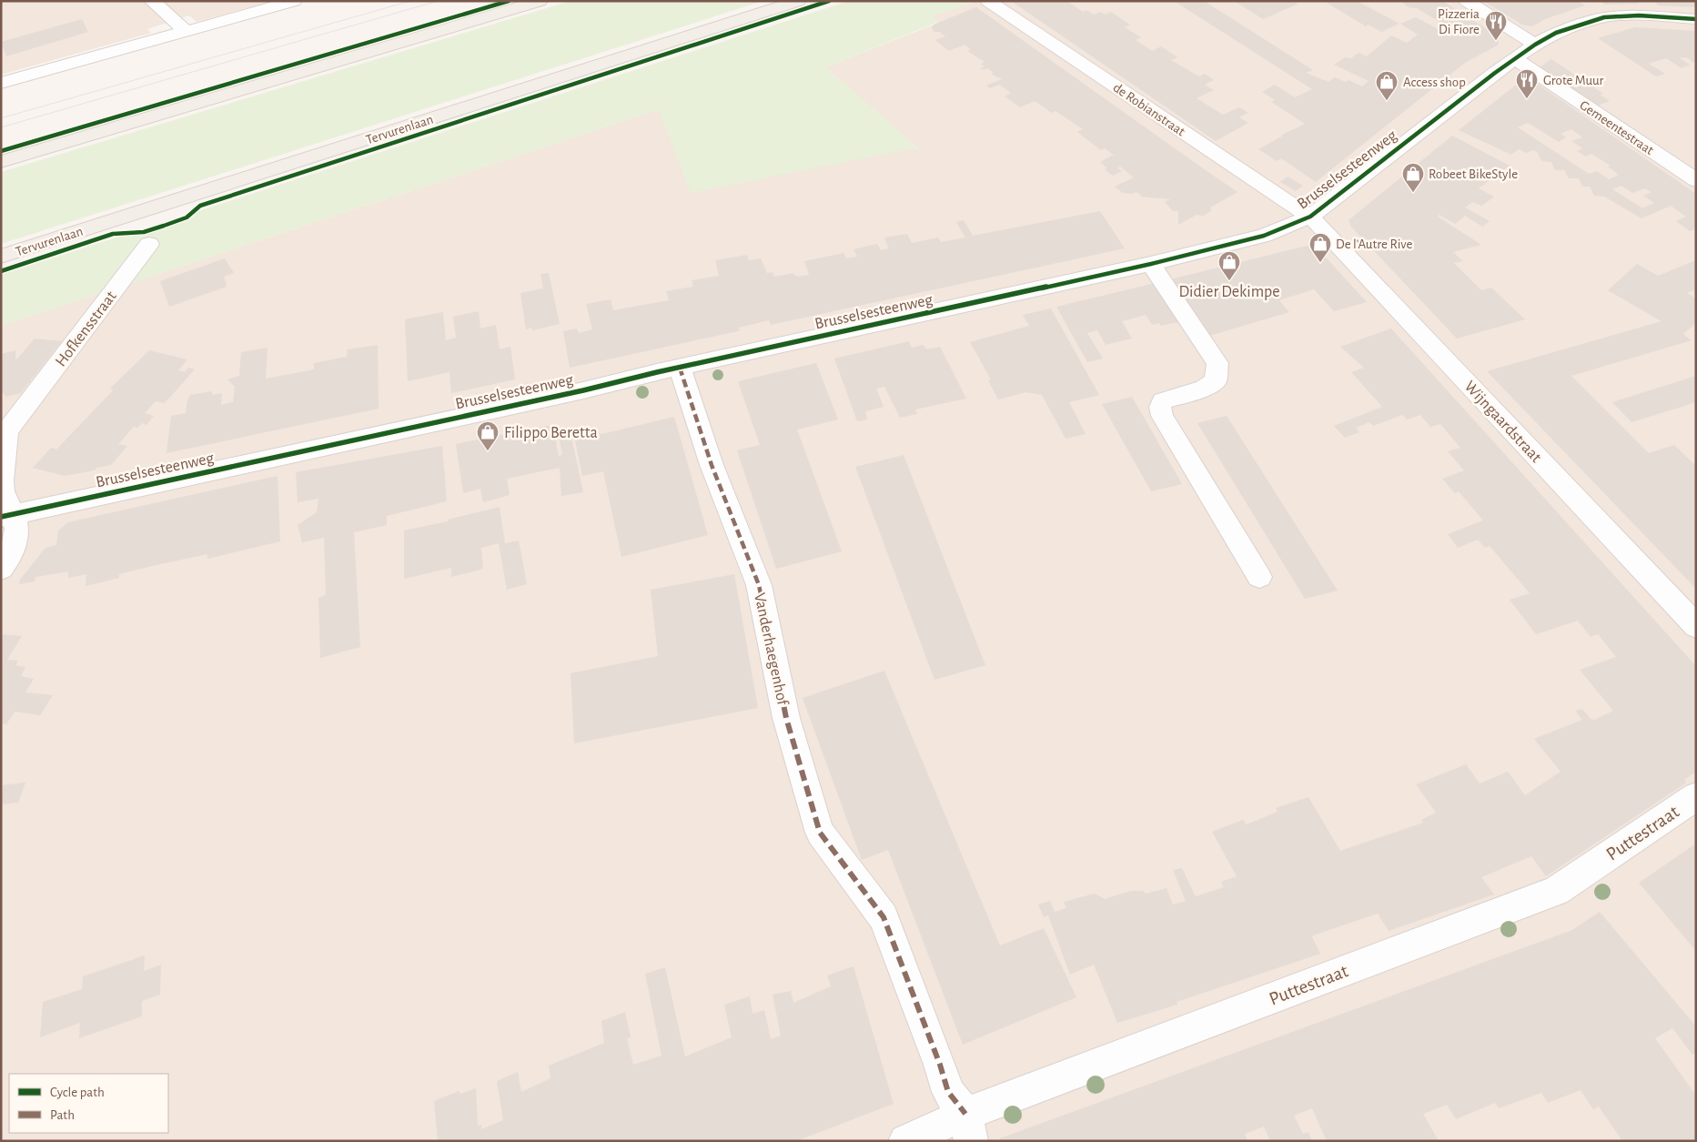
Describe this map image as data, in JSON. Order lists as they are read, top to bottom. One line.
{"streets":{"main road":["Tervurenlaan"],"street":["de Robianstraat","Gemeentestraat","Brusselsesteenweg","Hofkensstraat","Wijngaardstraat","Vanderhaegenhof","Puttestraat"]},"crossings":[["de Robianstraat","Brusselsesteenweg"],["de Robianstraat","Wijngaardstraat"],["Gemeentestraat","Brusselsesteenweg"],["Brusselsesteenweg","Hofkensstraat"],["Brusselsesteenweg","Wijngaardstraat"],["Brusselsesteenweg","Vanderhaegenhof"],["Vanderhaegenhof","Puttestraat"]],"places":{"restaurant":["Pizzeria Di Fiore","Grote Muur"],"shop":["Access shop","Robeet BikeStyle","De l'Autre Rive","Didier Dekimpe","Filippo Beretta"]},"legend":["Cycle path","Path"]}
